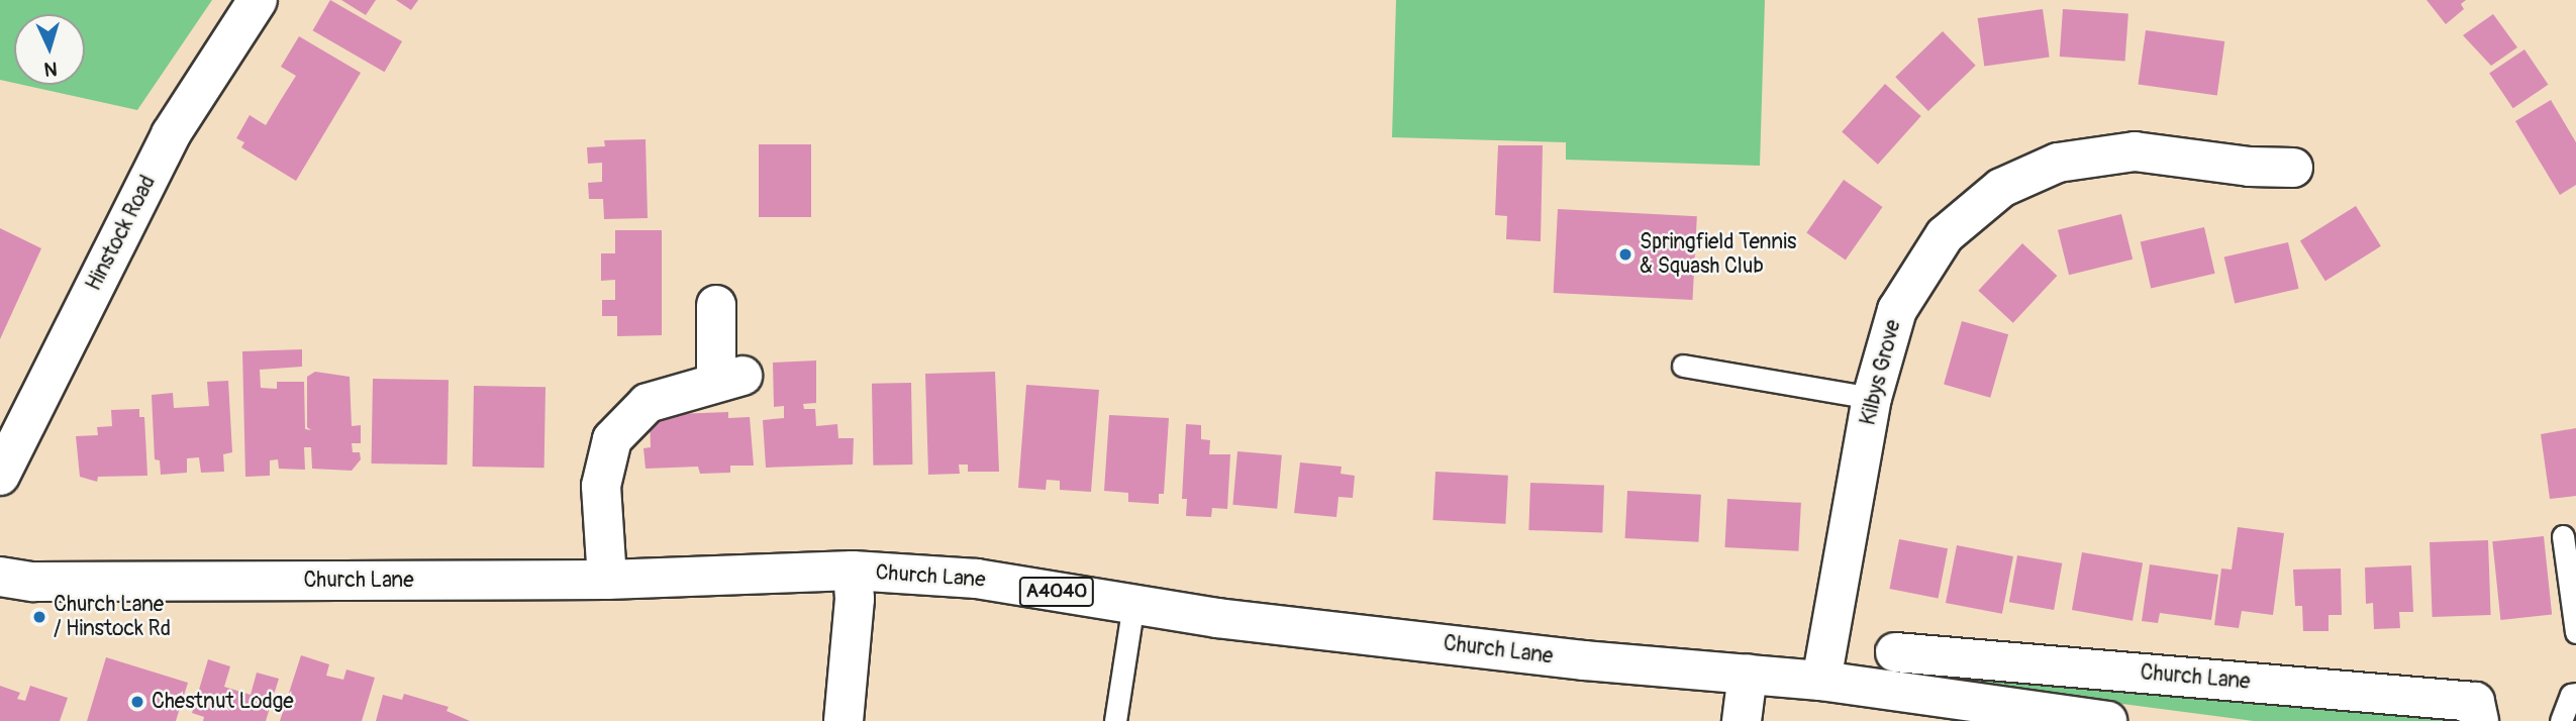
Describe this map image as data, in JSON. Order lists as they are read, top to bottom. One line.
{"streets":{"street":["Hinstock Road","Kilbys Grove","Church Lane","A4040"]},"crossings":[["Kilbys Grove","Church Lane"]],"places":["Springfield Tennis & Squash Club","Church Lane / Hinstock Rd","Chestnut Lodge"],"north":"bottom"}
